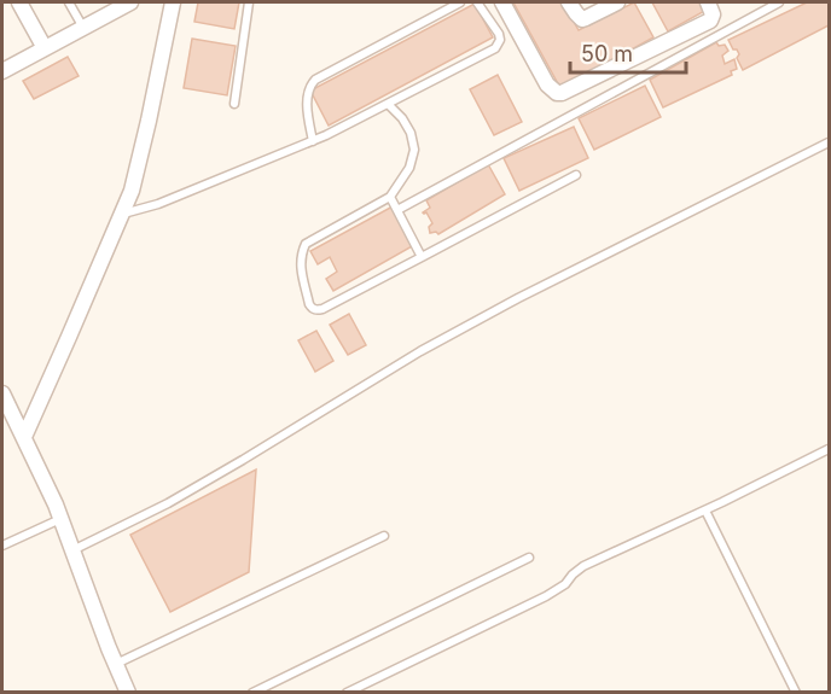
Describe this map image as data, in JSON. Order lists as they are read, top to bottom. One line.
{"scale_bar":"50 m"}
